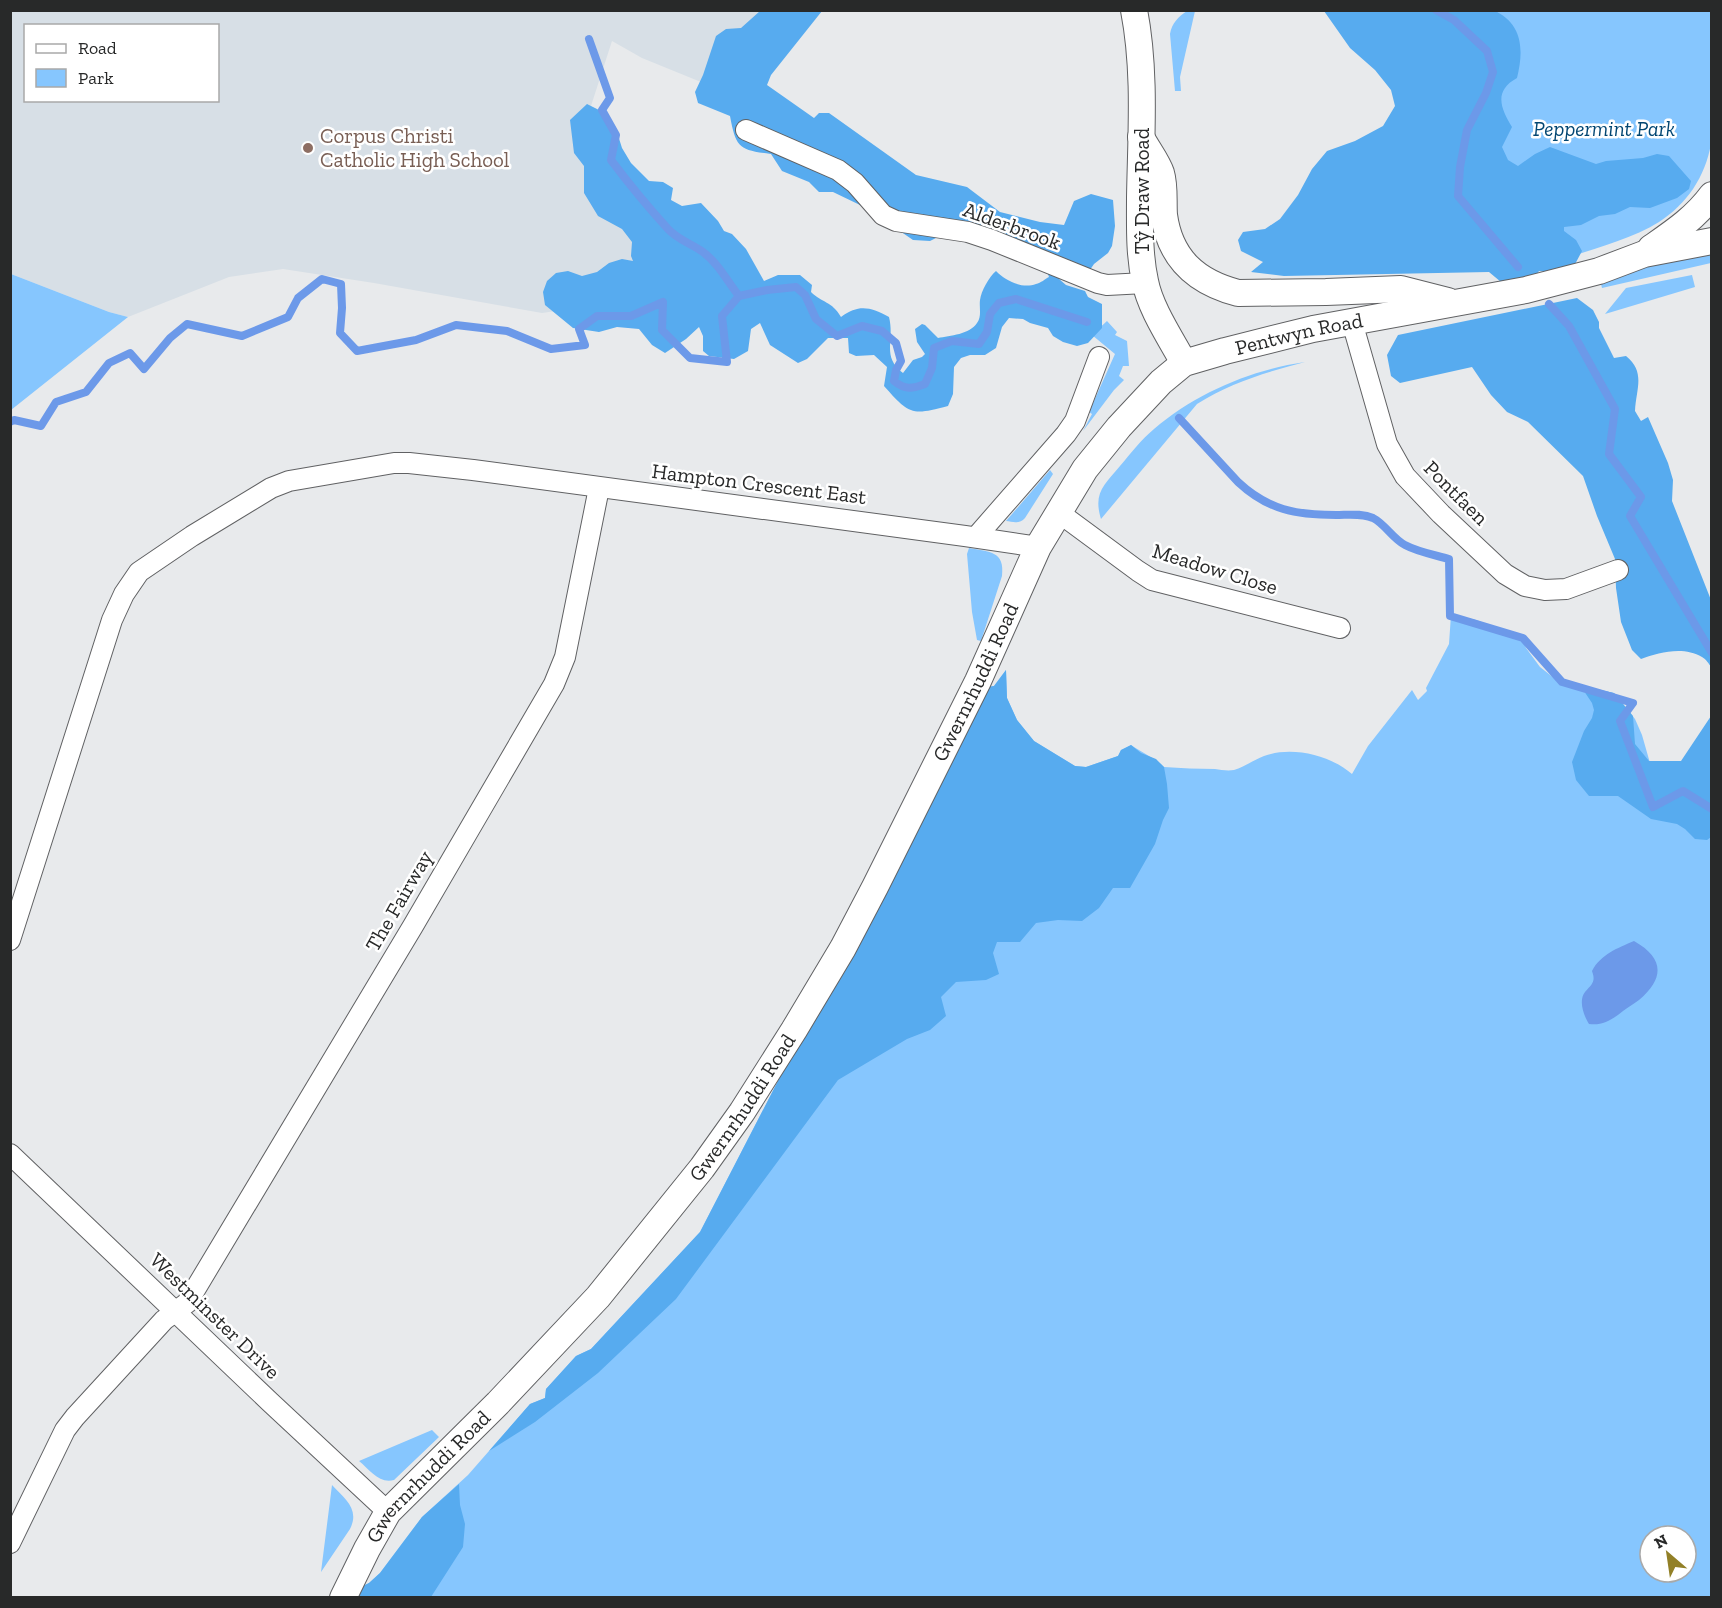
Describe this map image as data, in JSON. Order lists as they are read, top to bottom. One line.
{"streets":{"street":["Tŷ Draw Road","Alderbrook","Pentwyn Road","Hampton Crescent East","Pontfaen","Meadow Close","Gwernrhuddi Road","The Fairway","Westminster Drive"]},"crossings":[["Tŷ Draw Road","Alderbrook"],["Tŷ Draw Road","Pentwyn Road"],["Pentwyn Road","Hampton Crescent East"],["Pentwyn Road","Pontfaen"],["Pentwyn Road","Meadow Close"],["Pentwyn Road","Gwernrhuddi Road"],["Hampton Crescent East","Gwernrhuddi Road"],["Hampton Crescent East","The Fairway"],["Gwernrhuddi Road","Westminster Drive"],["The Fairway","Westminster Drive"]],"parks":["Peppermint Park"],"places":["Corpus Christi Catholic High School"],"legend":["Road","Park"],"north":"top left"}
